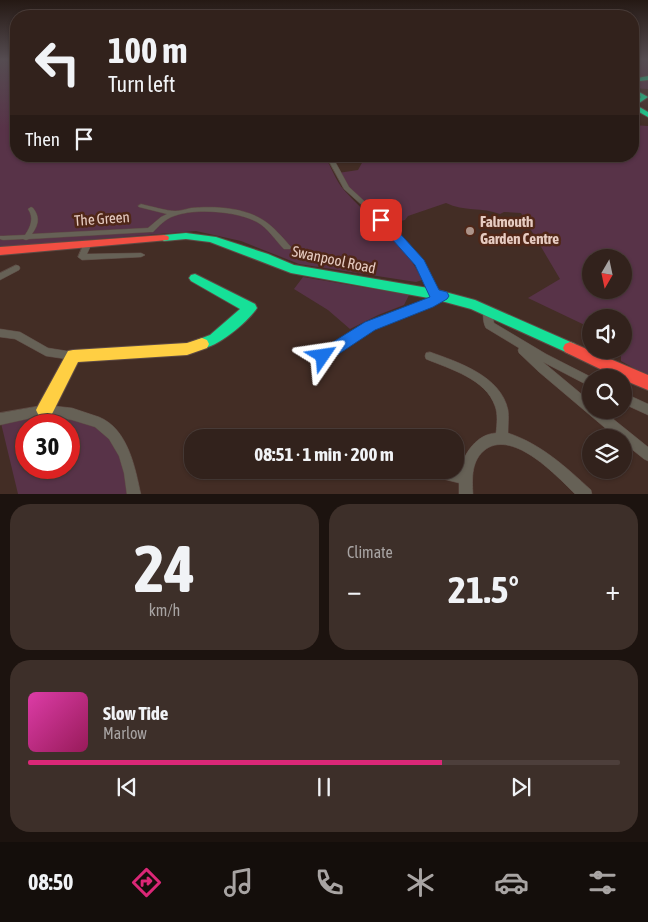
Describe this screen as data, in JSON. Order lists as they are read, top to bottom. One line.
{"streets":{"street":["The Green","Swanpool Road"]},"places":["Falmouth Garden Centre"],"north":"bottom","page":{"turn":["100 m","Turn left"],"then":"Then","limit":"30","trip":"08:51 · 1 min · 200 m","tile":[["24","km/h"],"Climate"],"heat":["−","21.5°","+"],"song":["Slow Tide","Marlow"],"tabs":"08:50"}}
